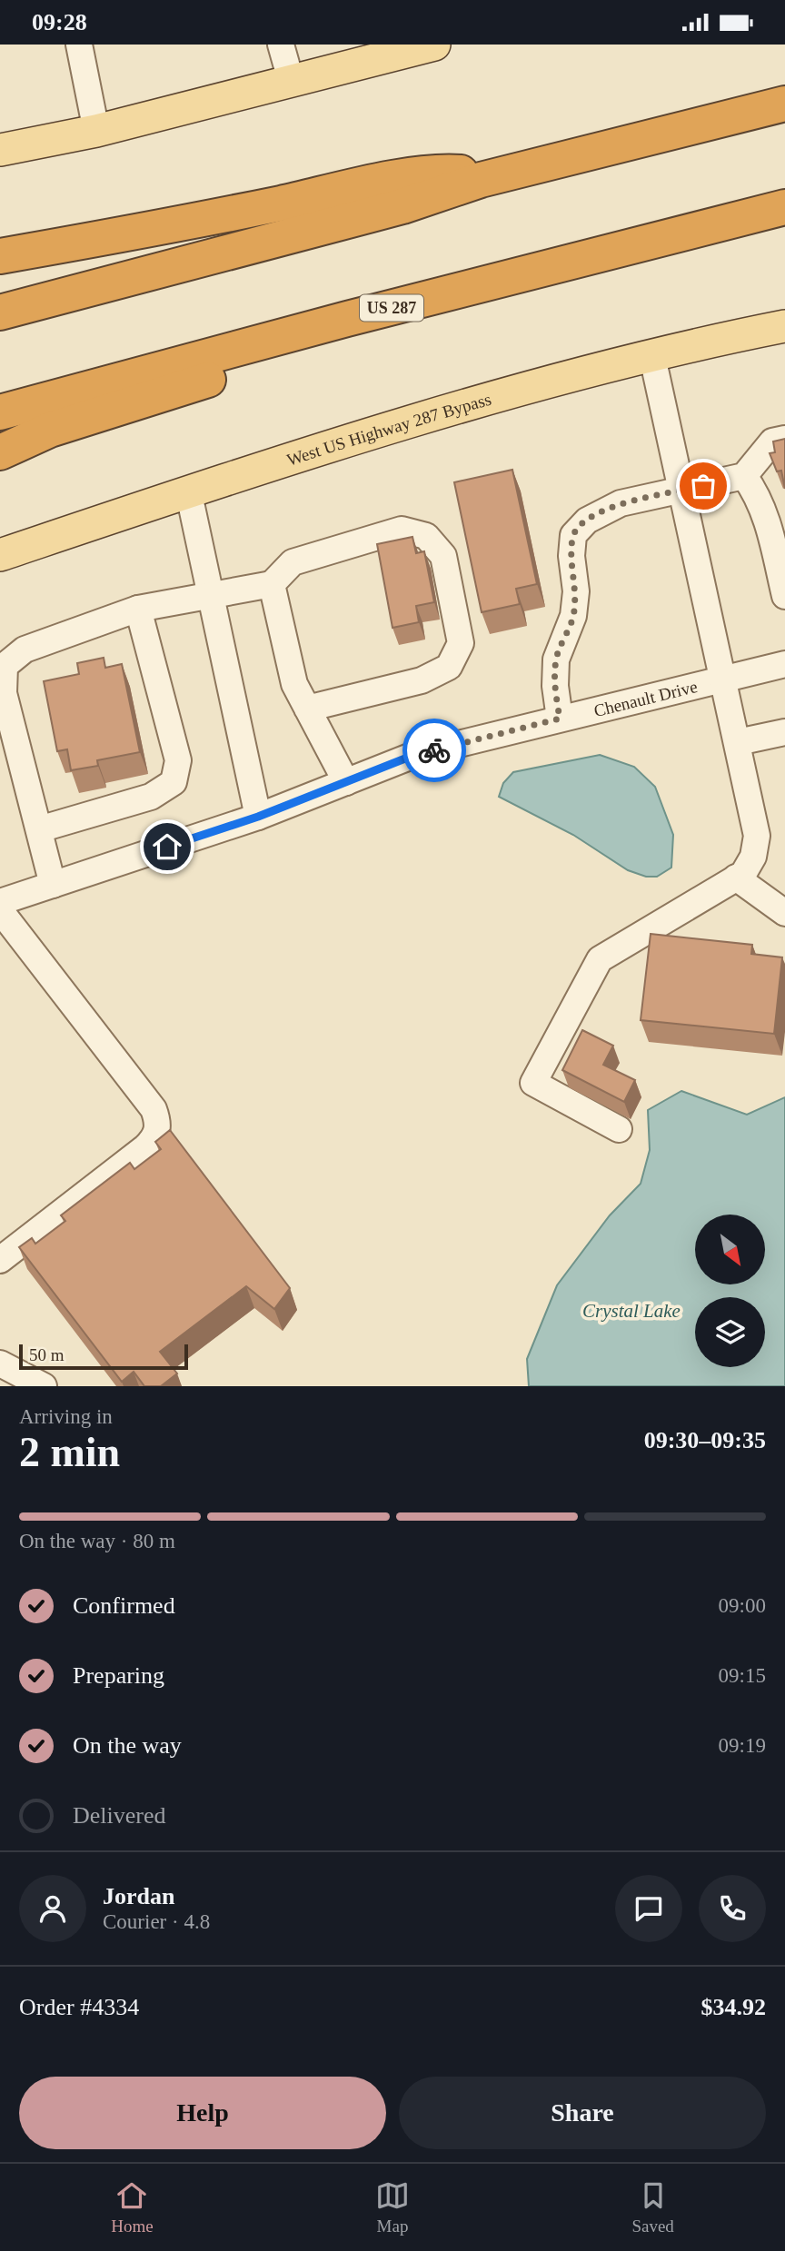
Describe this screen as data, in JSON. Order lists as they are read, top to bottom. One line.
{"streets":{"highway":["US 287"],"main road":["West US Highway 287 Bypass"],"street":["Chenault Drive"]},"water":["Crystal Lake"],"scale_bar":"50 m","north":"bottom right","page":{"status":"09:28","scale":"50 m","heading":["2 min","Arriving in","09:30–09:35"],"panel":["Jordan","Courier · 4.8","Order #4334","$34.92"],"bar":"On the way · 80 m","list":[["Confirmed","09:00"],["Preparing","09:15"],["On the way","09:19"],"Delivered"],"buttons":["Help","Share"],"tabs":["Home","Map","Saved"]}}
